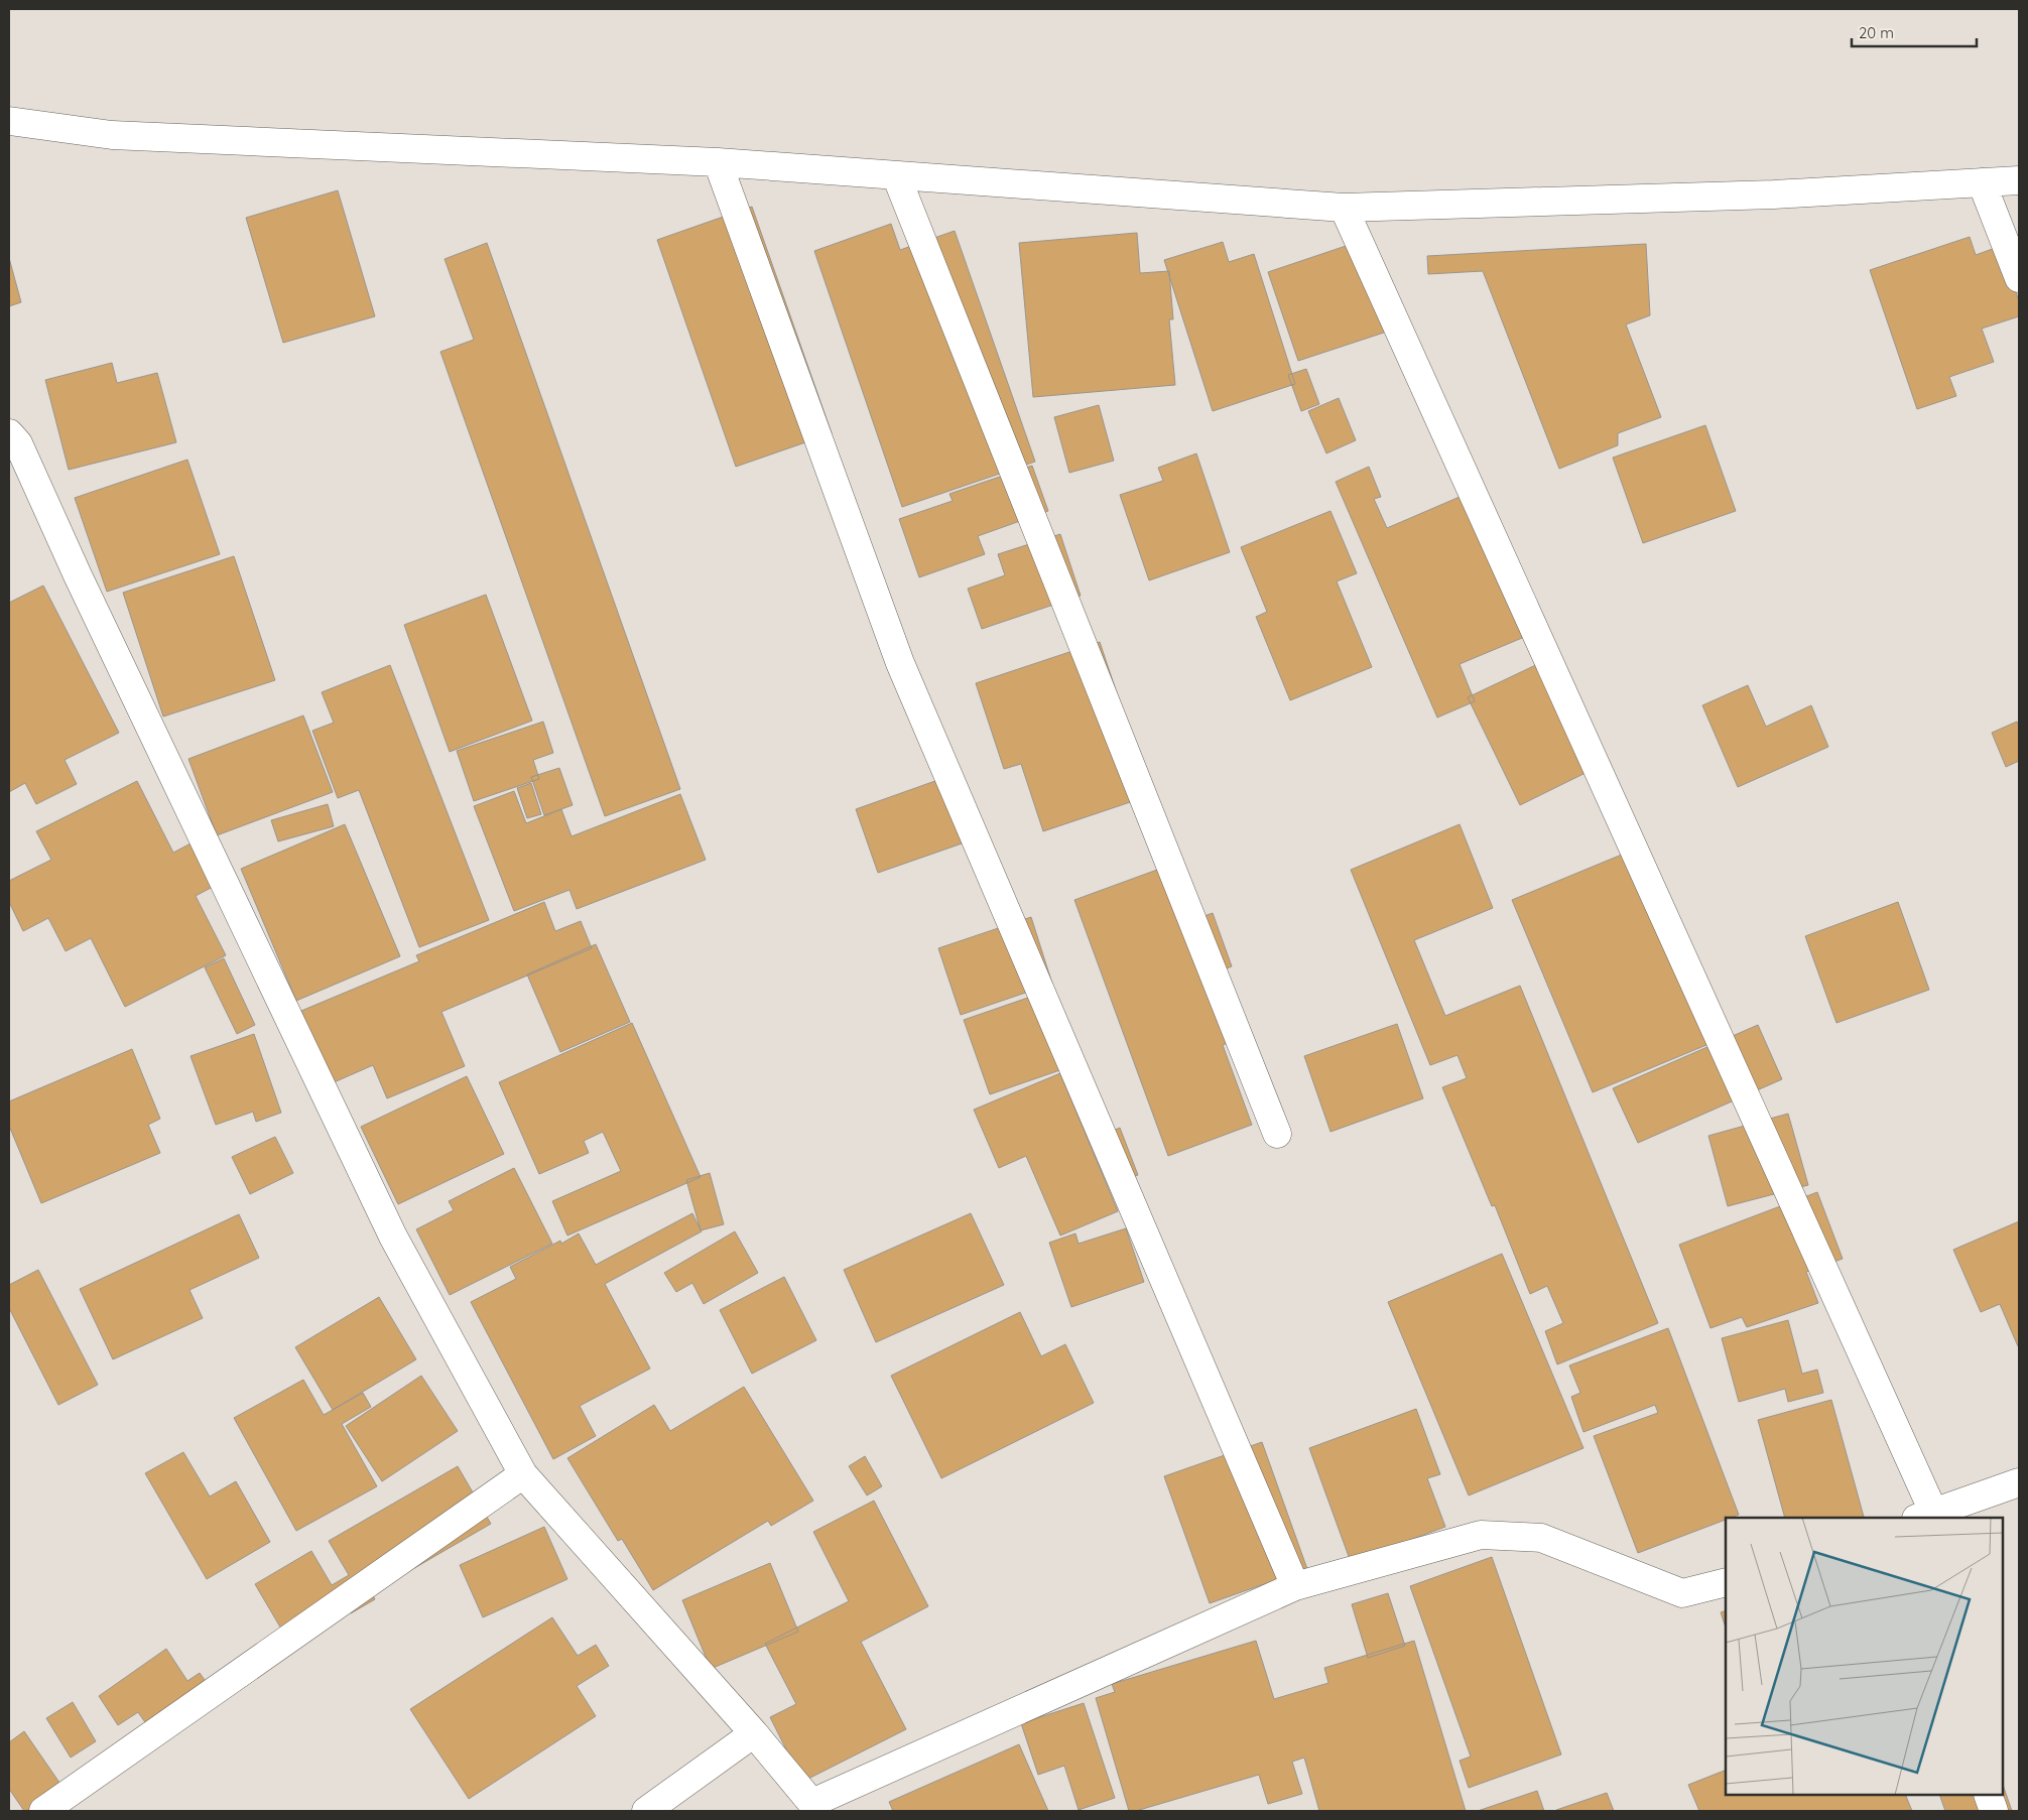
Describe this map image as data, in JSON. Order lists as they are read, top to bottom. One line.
{"scale_bar":"20 m"}
